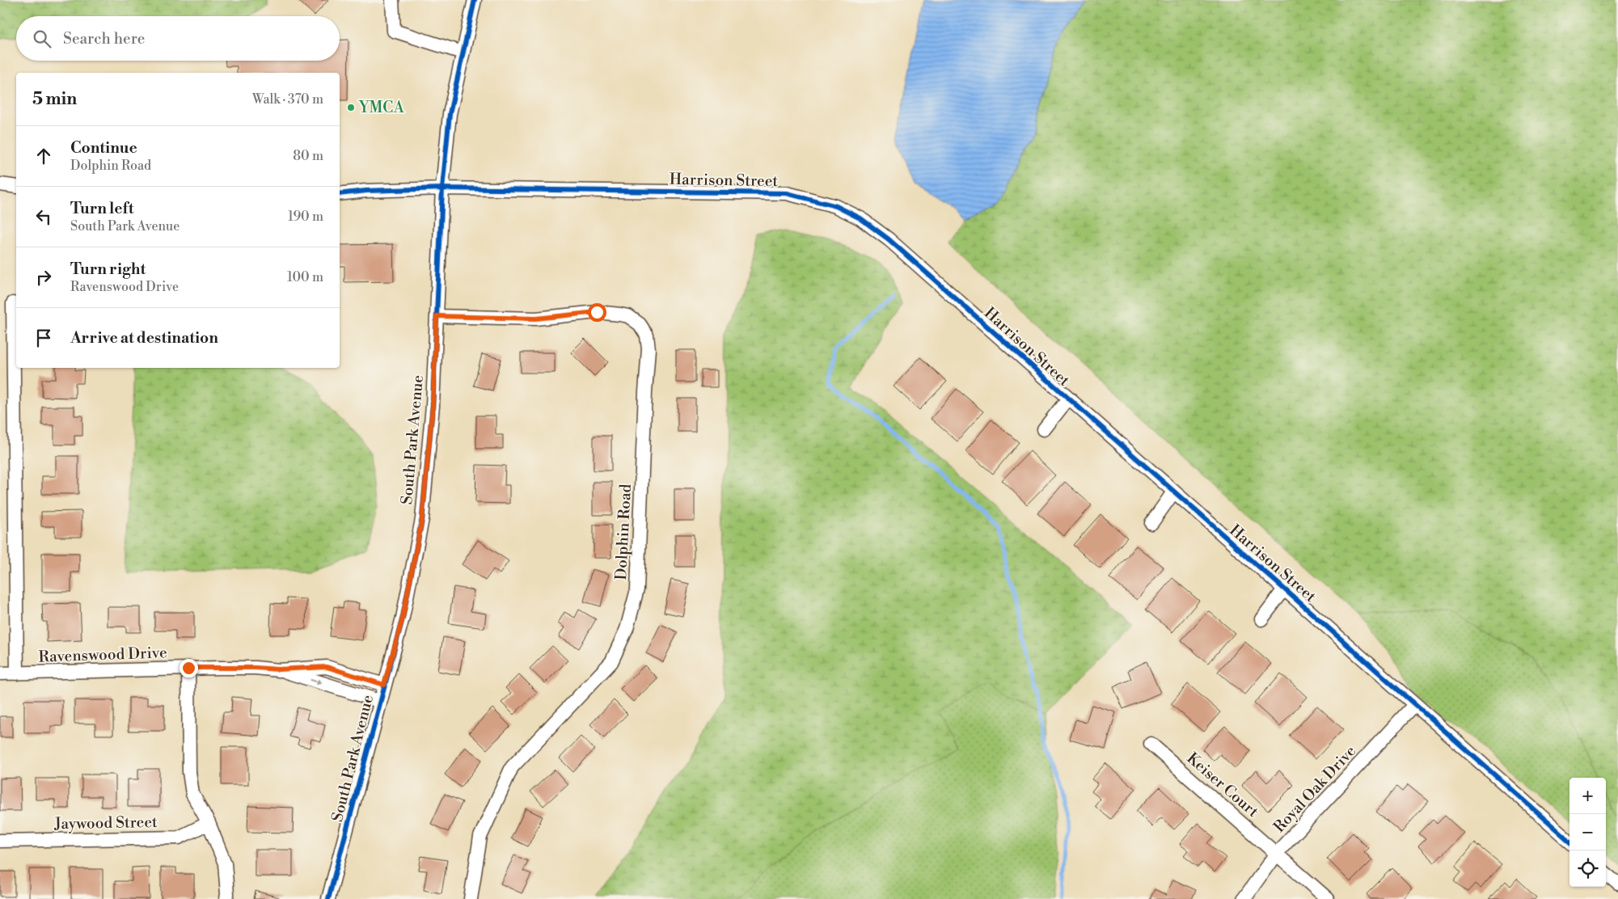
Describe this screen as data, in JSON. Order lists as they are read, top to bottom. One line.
{"streets":{"street":["Harrison Street","South Park Avenue","Dolphin Road","Ravenswood Drive","Keiser Court","Royal Oak Drive","Jaywood Street"]},"crossings":[["Harrison Street","South Park Avenue"],["Harrison Street","Royal Oak Drive"],["South Park Avenue","Dolphin Road"],["South Park Avenue","Ravenswood Drive"],["Keiser Court","Royal Oak Drive"]],"places":["YMCA"],"page":{"search":"Search here","heading":["5 min","Walk · 370 m"],"list":[["Continue","Dolphin Road","80 m"],["Turn left","South Park Avenue","190 m"],["Turn right","Ravenswood Drive","100 m"],"Arrive at destination"],"map_buttons":["+","−"]}}
